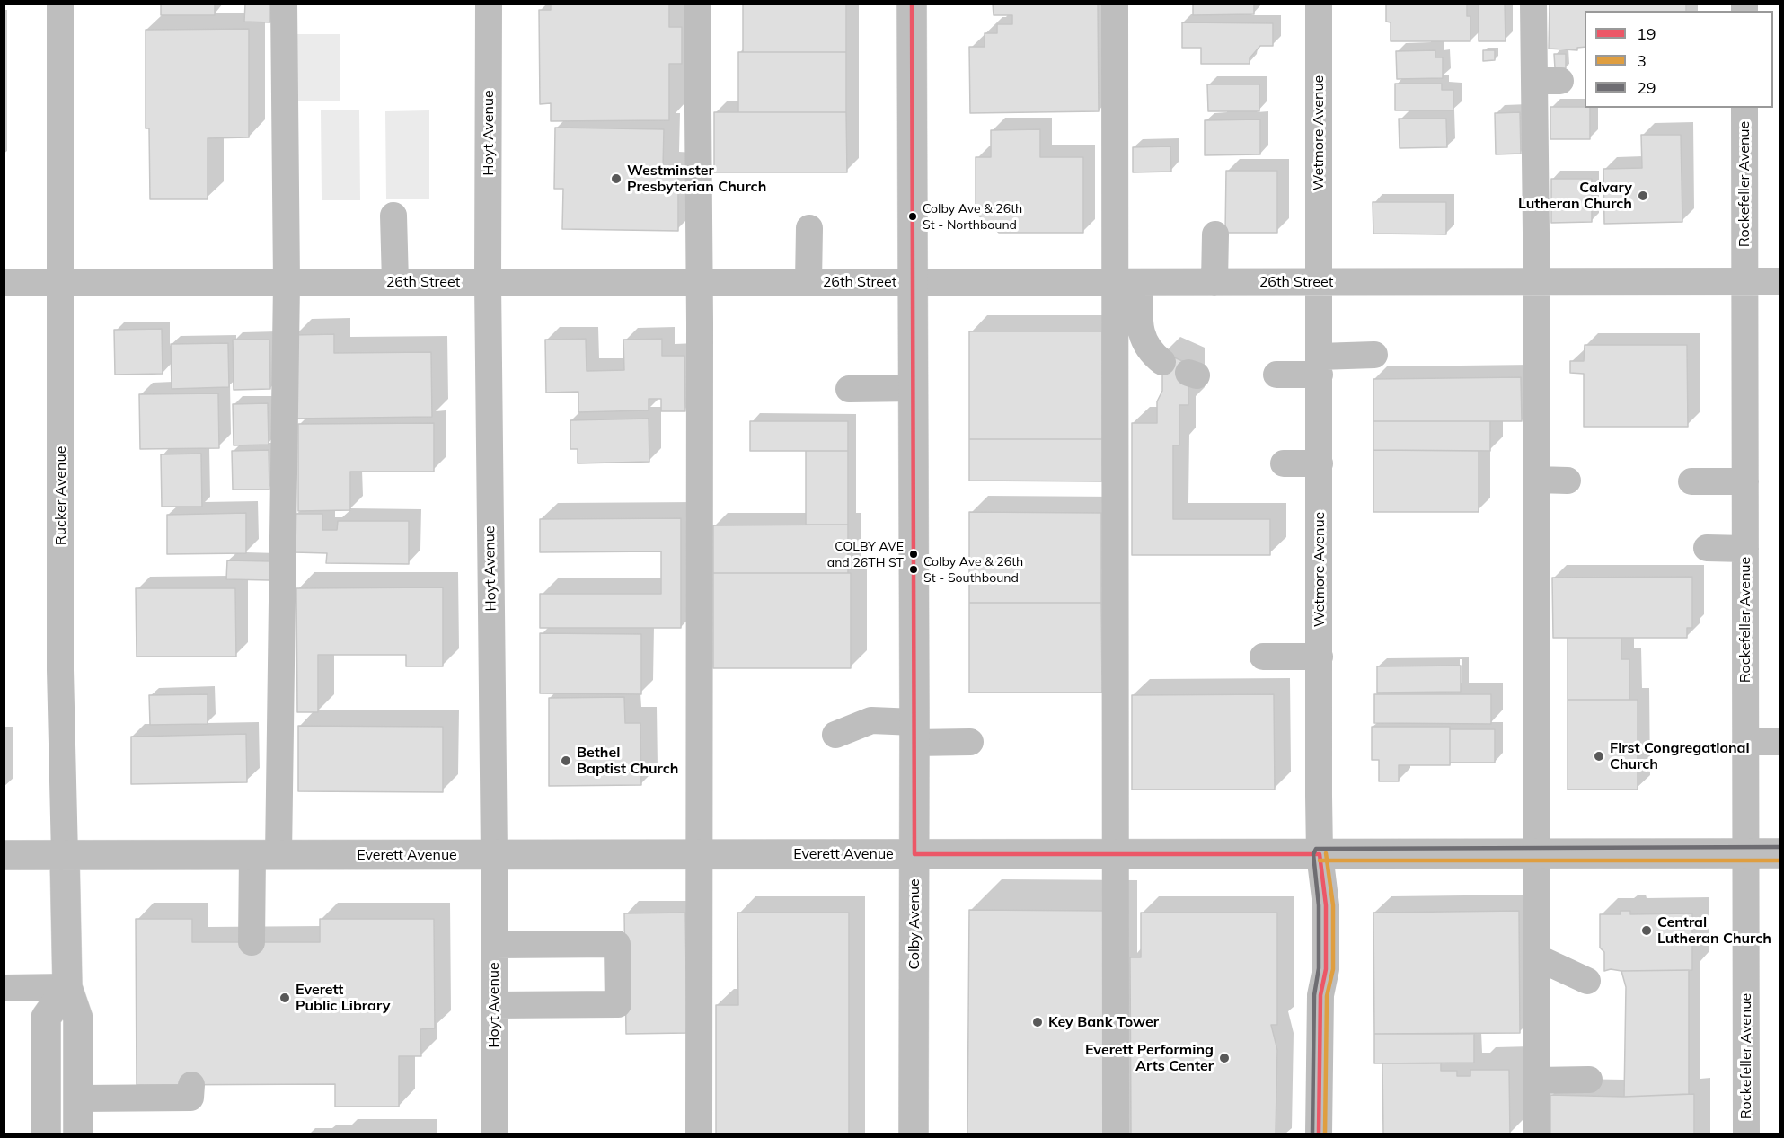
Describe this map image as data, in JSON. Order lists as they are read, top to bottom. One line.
{"streets":{"main road":["Rucker Avenue","Everett Avenue","Colby Avenue"],"street":["Hoyt Avenue","Wetmore Avenue","Rockefeller Avenue","26th Street"]},"crossings":[["Hoyt Avenue","26th Street"],["Hoyt Avenue","Everett Avenue"],["Wetmore Avenue","26th Street"],["Wetmore Avenue","Everett Avenue"],["Rockefeller Avenue","26th Street"],["Rockefeller Avenue","Everett Avenue"],["26th Street","Rucker Avenue"],["26th Street","Colby Avenue"],["Rucker Avenue","Everett Avenue"],["Everett Avenue","Colby Avenue"]],"places":["Westminster Presbyterian Church","Calvary Lutheran Church","Colby Ave & 26th St - Northbound","COLBY AVE and 26TH ST","Colby Ave & 26th St - Southbound","First Congregational Church","Bethel Baptist Church","Central Lutheran Church","Everett Public Library","Key Bank Tower","Everett Performing Arts Center"],"lines":["transit line 19","transit line 29","transit line 3"],"legend":["19","3","29"]}
